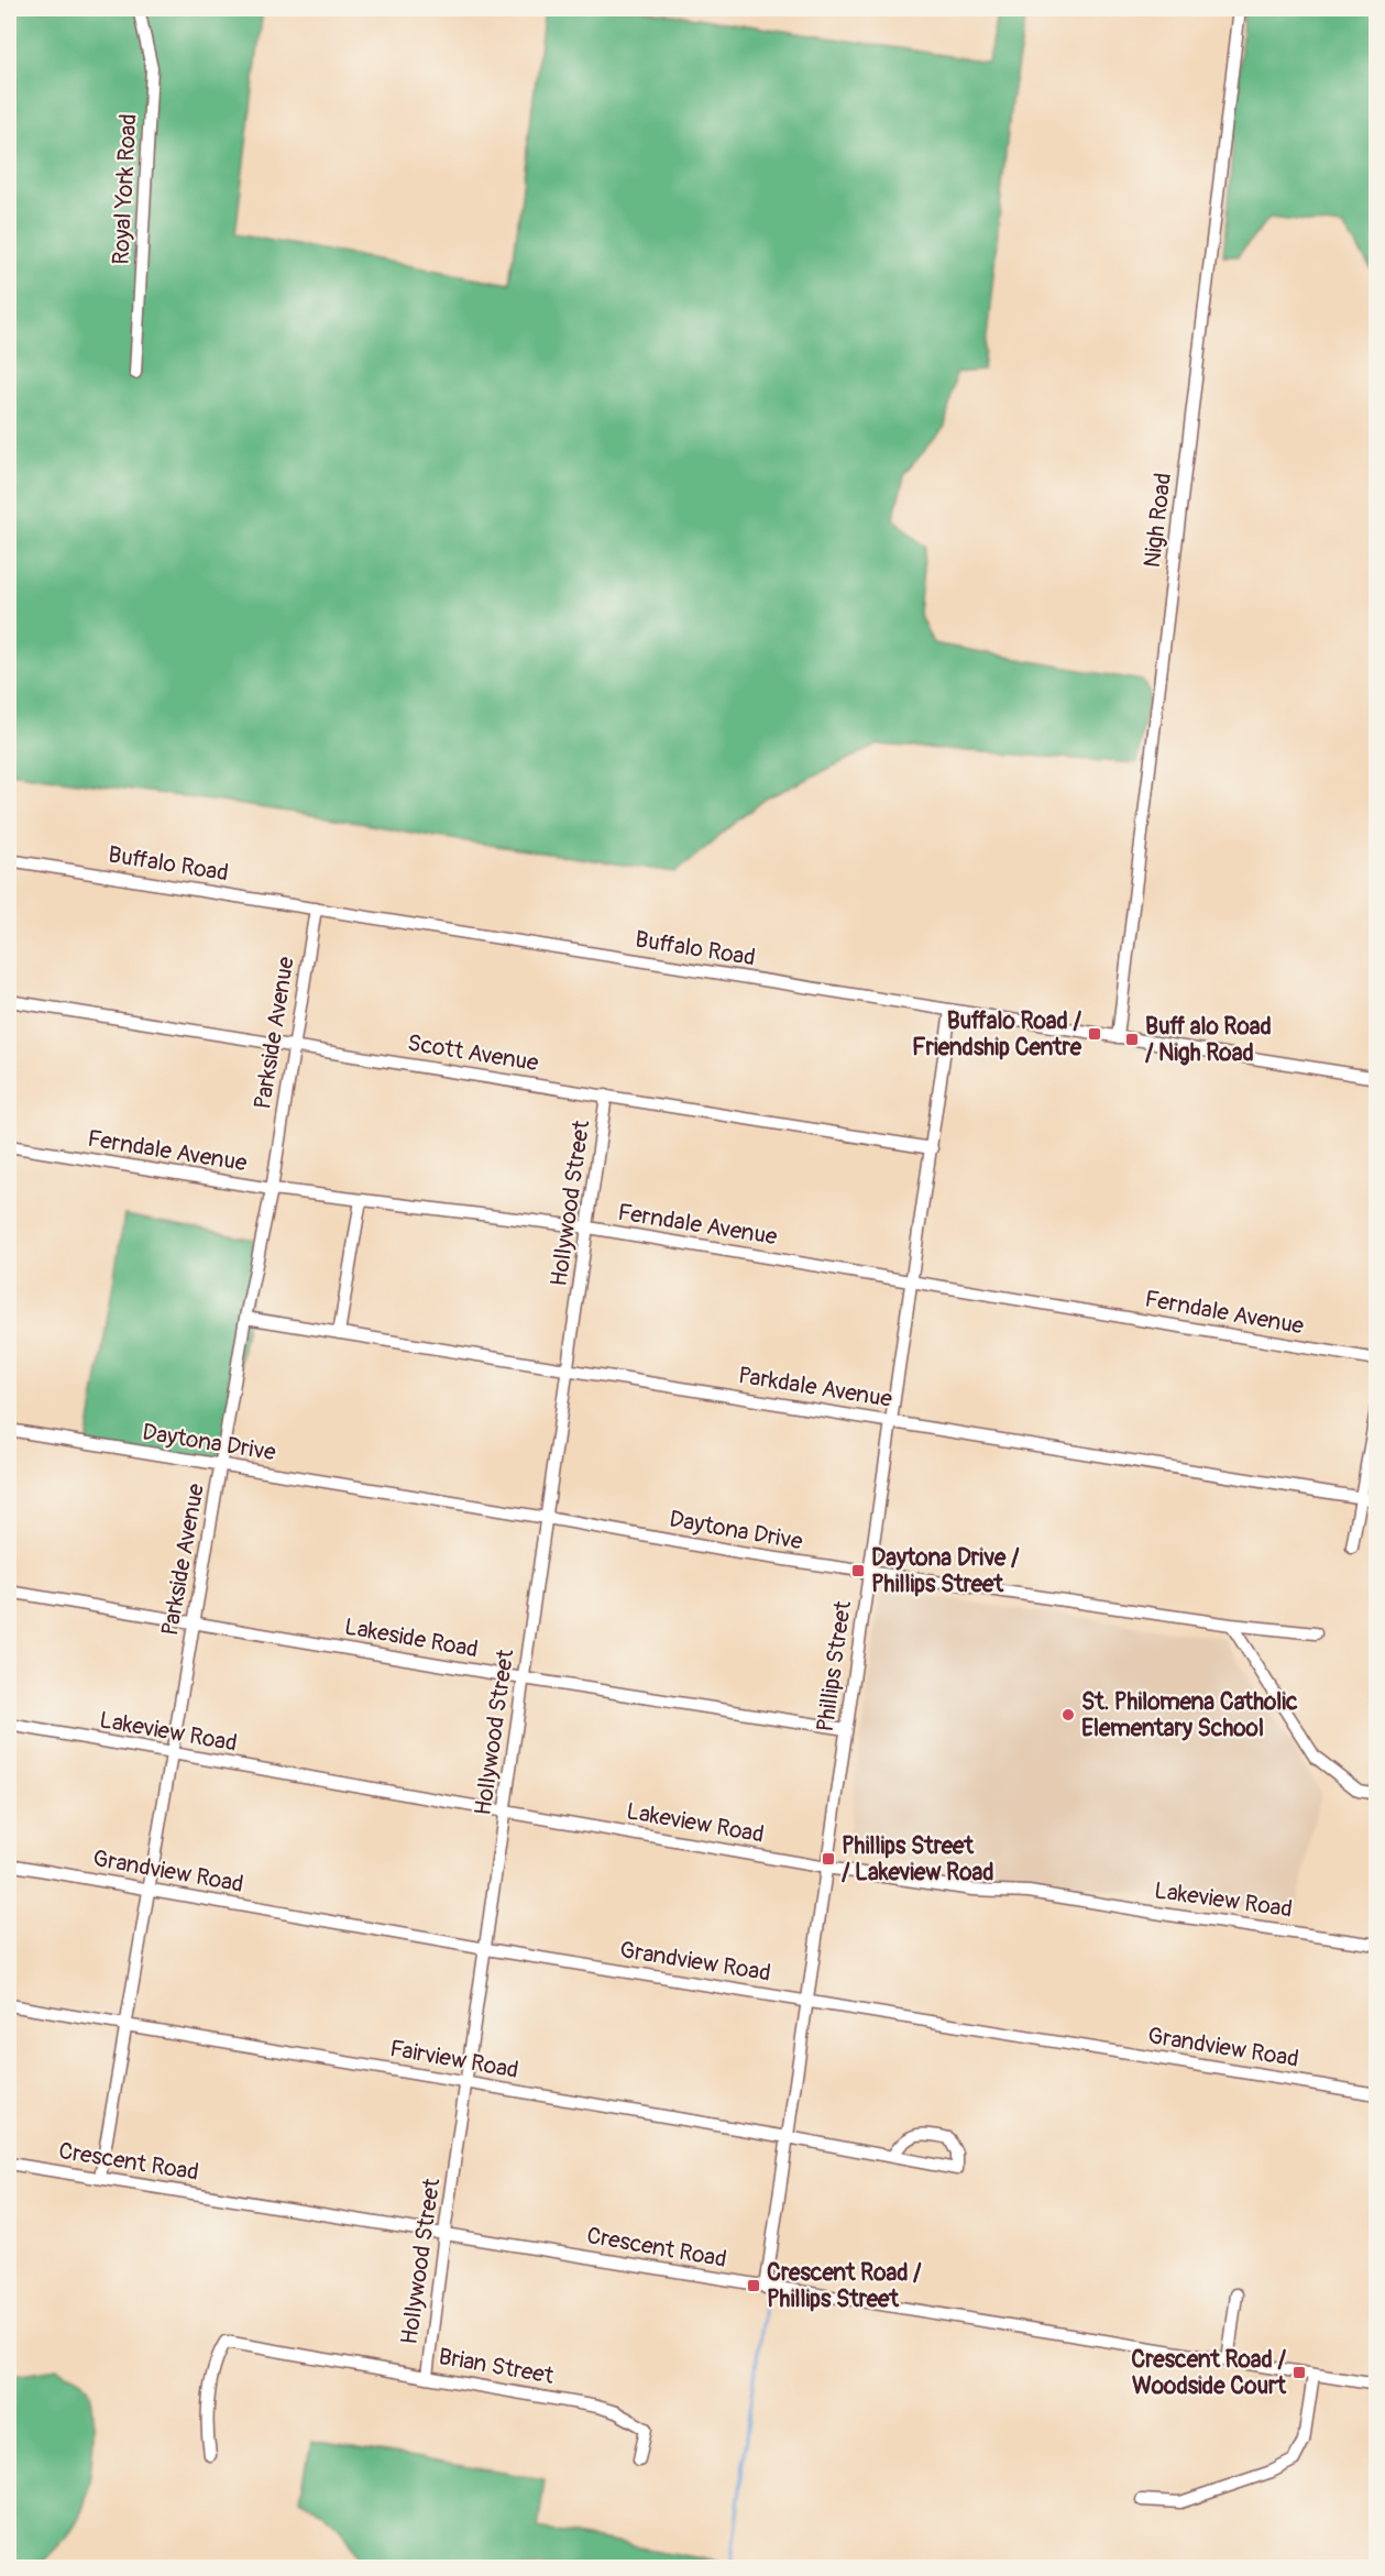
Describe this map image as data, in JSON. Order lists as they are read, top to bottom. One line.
{"streets":{"street":["Royal York Road","Nigh Road","Buffalo Road","Parkside Avenue","Scott Avenue","Ferndale Avenue","Hollywood Street","Parkdale Avenue","Daytona Drive","Lakeside Road","Phillips Street","Lakeview Road","Grandview Road","Fairview Road","Crescent Road","Brian Street"]},"crossings":[["Nigh Road","Buffalo Road"],["Buffalo Road","Parkside Avenue"],["Buffalo Road","Phillips Street"],["Parkside Avenue","Scott Avenue"],["Parkside Avenue","Ferndale Avenue"],["Parkside Avenue","Parkdale Avenue"],["Parkside Avenue","Daytona Drive"],["Parkside Avenue","Lakeside Road"],["Parkside Avenue","Lakeview Road"],["Parkside Avenue","Grandview Road"],["Parkside Avenue","Fairview Road"],["Parkside Avenue","Crescent Road"],["Scott Avenue","Hollywood Street"],["Scott Avenue","Phillips Street"],["Ferndale Avenue","Hollywood Street"],["Ferndale Avenue","Phillips Street"],["Hollywood Street","Parkdale Avenue"],["Hollywood Street","Daytona Drive"],["Hollywood Street","Lakeside Road"],["Hollywood Street","Lakeview Road"],["Hollywood Street","Grandview Road"],["Hollywood Street","Fairview Road"],["Hollywood Street","Crescent Road"],["Hollywood Street","Brian Street"],["Parkdale Avenue","Phillips Street"],["Daytona Drive","Phillips Street"],["Lakeside Road","Phillips Street"],["Phillips Street","Lakeview Road"],["Phillips Street","Grandview Road"],["Phillips Street","Fairview Road"],["Phillips Street","Crescent Road"]],"places":{"transit":["Buffalo Road / Friendship Centre","Buff alo Road / Nigh Road","Daytona Drive / Phillips Street","Phillips Street / Lakeview Road","Crescent Road / Phillips Street","Crescent Road / Woodside Court"],"other":["St. Philomena Catholic Elementary School"]}}
